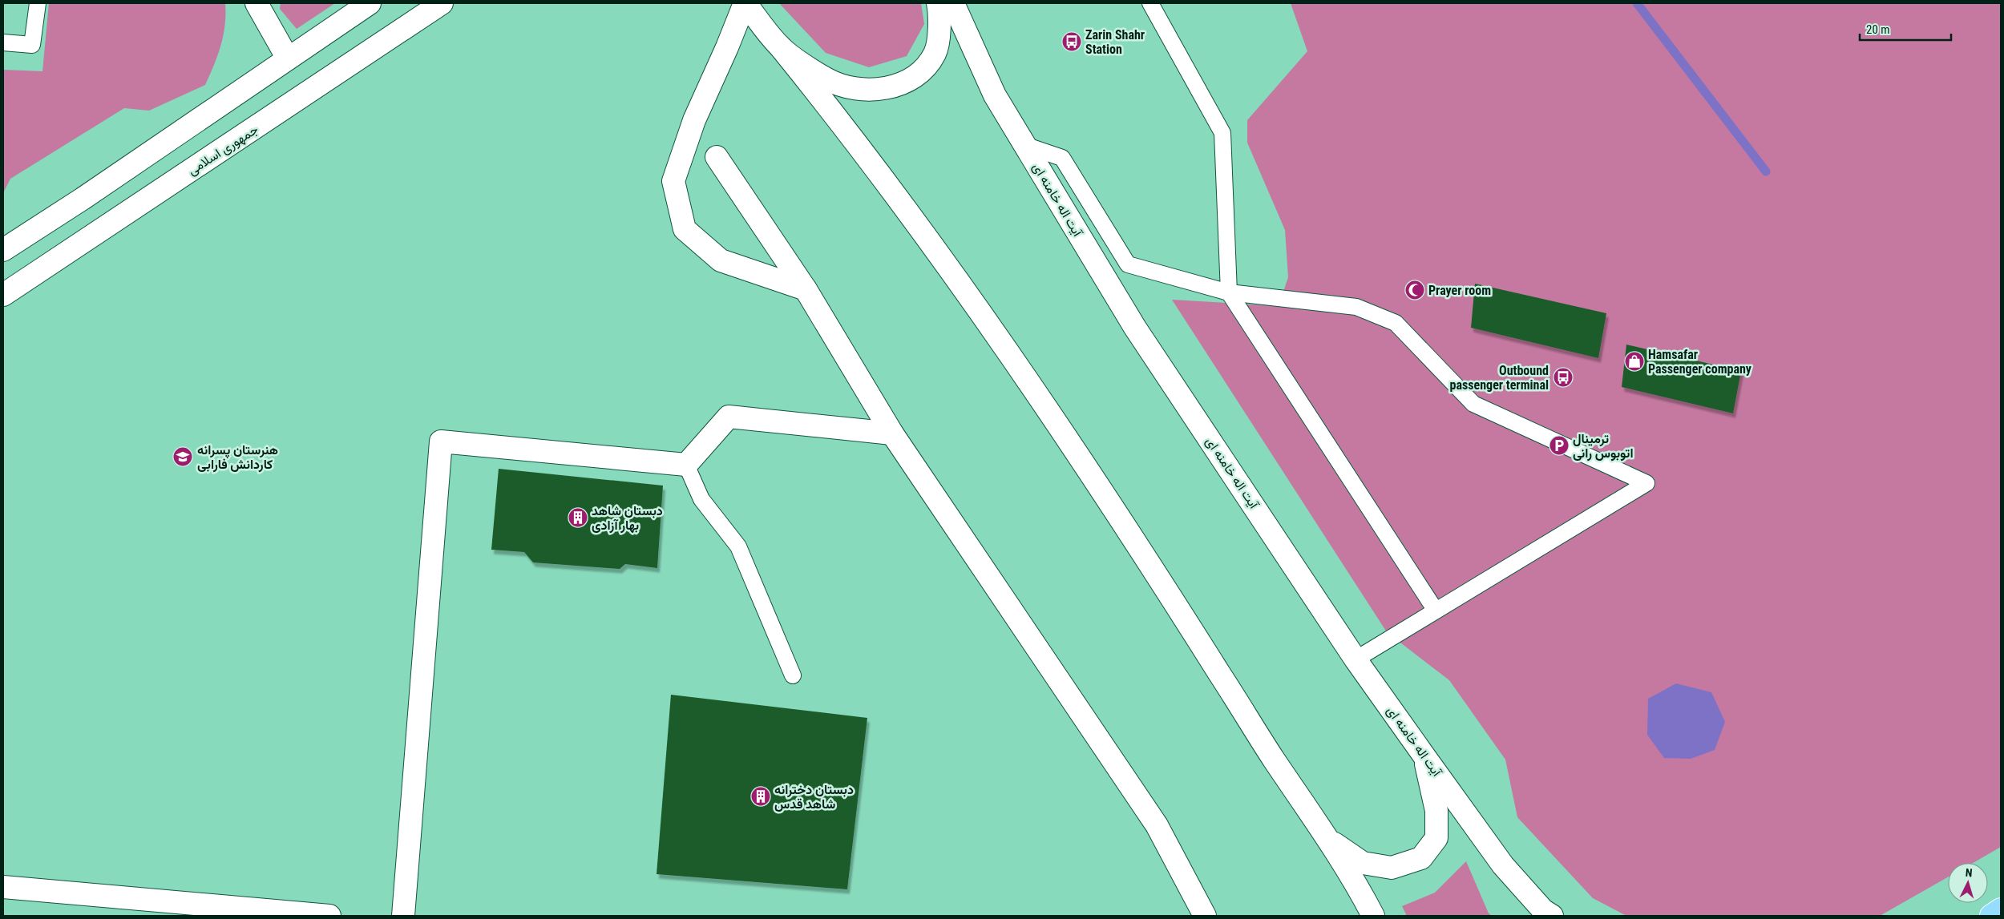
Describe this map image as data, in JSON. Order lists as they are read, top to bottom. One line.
{"streets":{"main road":["جمهوری اسلامی","آیت اله خامنه ای"]},"places":{"bus stop":["Zarin Shahr Station","Outbound passenger terminal"],"mosque":["Prayer room"],"shop":["Hamsafar Passenger company"],"parking":["ترمینال اتوبوس رانی"],"school or university":["هنرستان پسرانه کاردانش فارابی"],"building":["دبستان شاهد بهار آزادی","دبستان دخترانه شاهد قدس"]},"scale_bar":"20 m","north":"top"}
